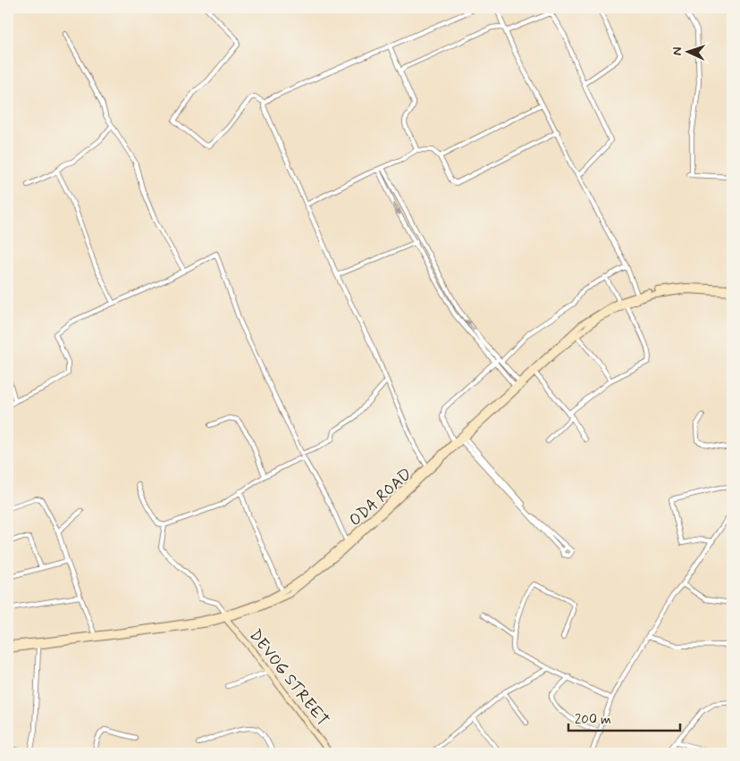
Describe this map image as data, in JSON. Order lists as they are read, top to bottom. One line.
{"streets":{"street":["ODA ROAD","DEVOG STREET"]},"crossings":[["ODA ROAD","DEVOG STREET"]],"scale_bar":"200 m","north":"left"}
